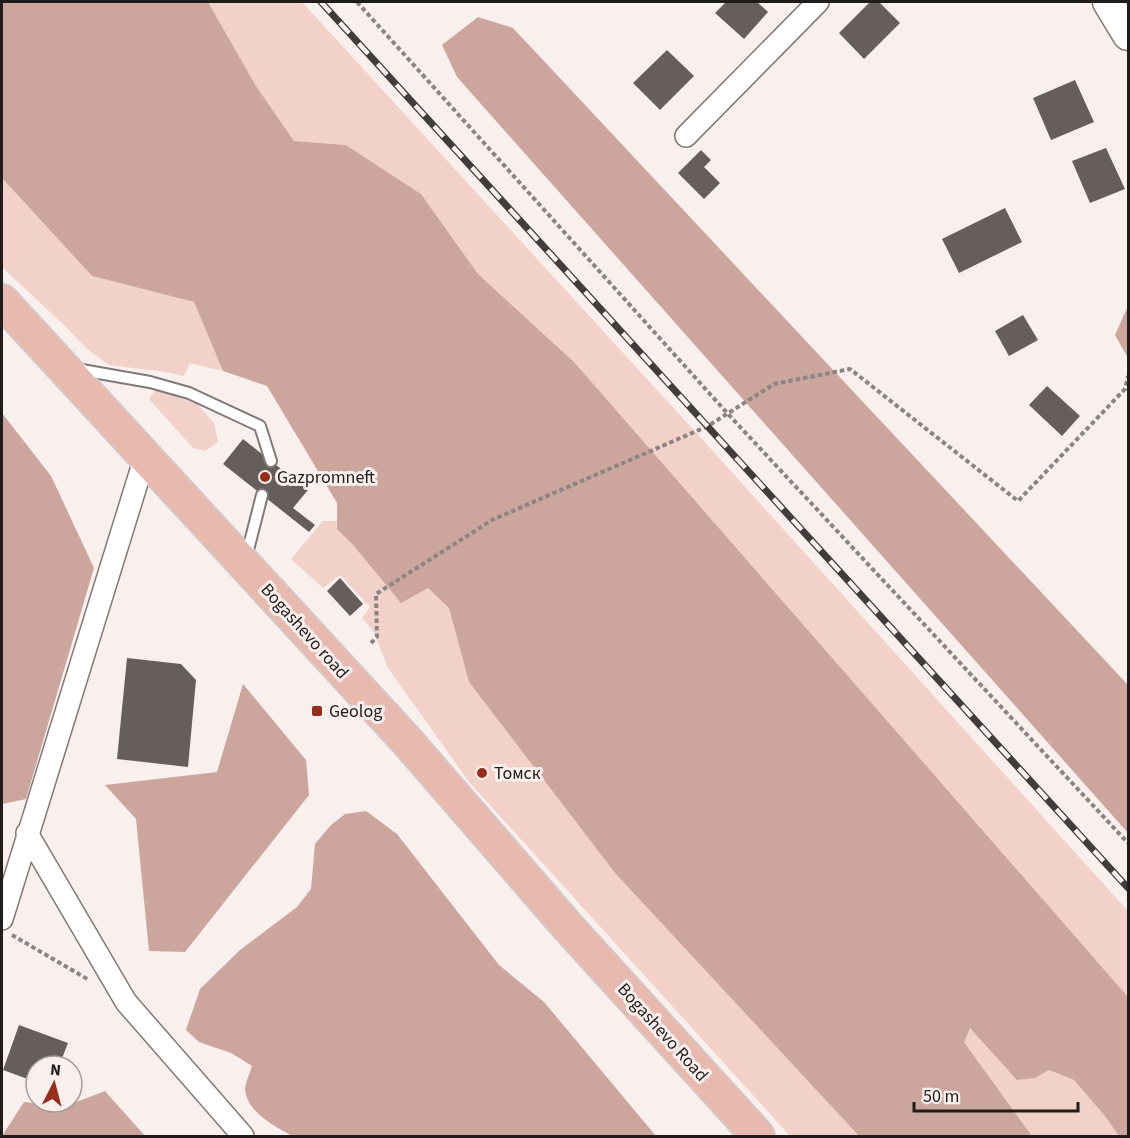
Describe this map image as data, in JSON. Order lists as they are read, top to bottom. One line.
{"streets":{"main road":["Bogashevo road"]},"places":{"other":["Gazpromneft","Томск"],"transit":["Geolog"]},"scale_bar":"50 m","north":"top"}
